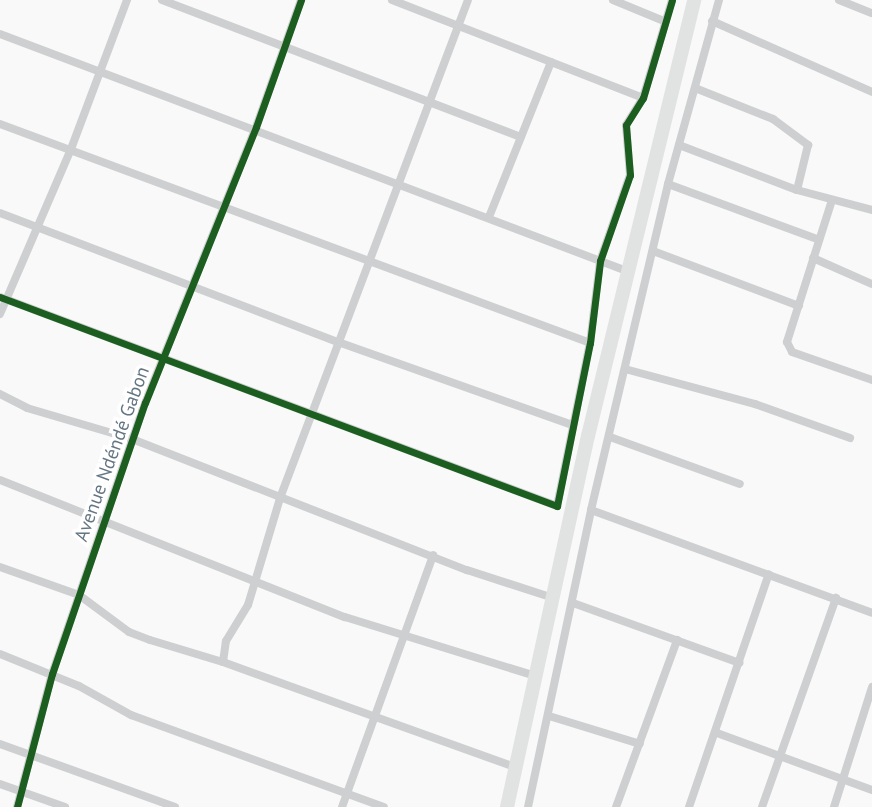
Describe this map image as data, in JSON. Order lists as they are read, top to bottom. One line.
{"streets":{"street":["Avenue Ndéndé Gabon"]}}
